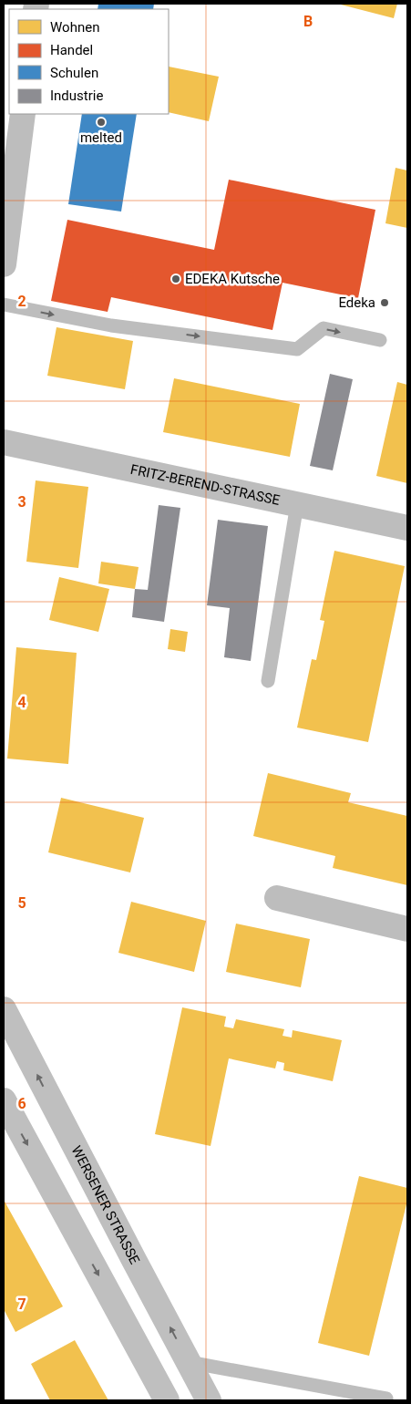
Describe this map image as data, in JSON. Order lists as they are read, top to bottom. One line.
{"streets":{"main road":["WERSENER STRASSE"],"street":["FRITZ-BEREND-STRASSE"]},"places":["melted","EDEKA Kutsche","Edeka"],"legend":["Wohnen","Handel","Schulen","Industrie"],"grid":{"columns":["B"],"rows":["2","3","4","5","6","7"]}}
